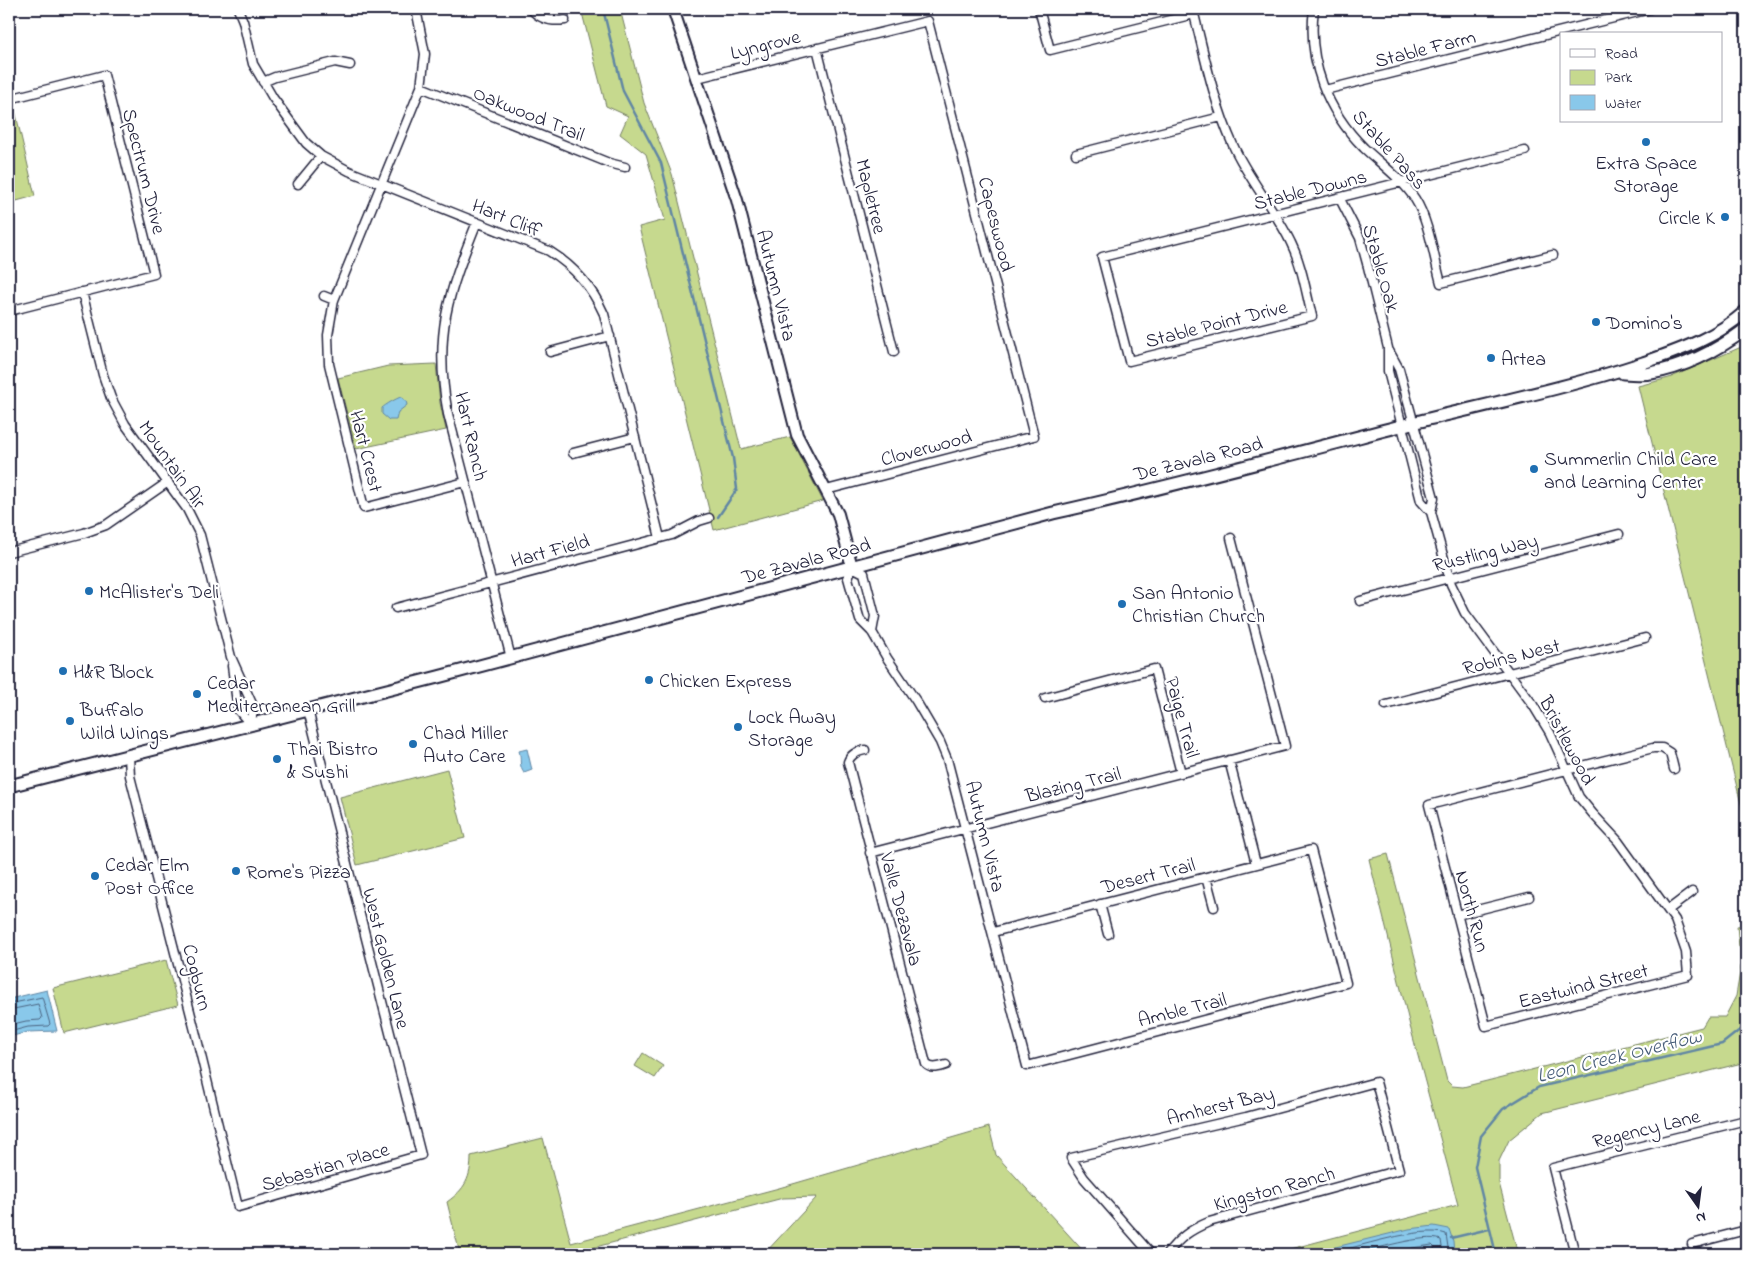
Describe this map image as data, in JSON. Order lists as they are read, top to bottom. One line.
{"streets":{"main road":["De Zavala Road"],"street":["Lyngrove","Stable Farm","Oakwood Trail","Stable Pass","Spectrum Drive","Stable Downs","Mapletree","Hart Cliff","Capeswood","Stable Oak","Autumn Vista","Stable Point Drive","Hart Ranch","Cloverwood","Hart Crest","Mountain Air","Hart Field","Rustling Way","Robins Nest","Paige Trail","Bristlewood","Blazing Trail","Desert Trail","Valle Dezavala","North Run","West Golden Lane","Cogburn","Eastwind Street","Amble Trail","Amherst Bay","Regency Lane","Sebastian Place","Kingston Ranch"]},"crossings":[["Lyngrove","Mapletree"],["Lyngrove","Capeswood"],["Lyngrove","Autumn Vista"],["Stable Farm","Stable Pass"],["Oakwood Trail","Hart Crest"],["Stable Pass","Stable Downs"],["Spectrum Drive","Mountain Air"],["Stable Downs","Stable Oak"],["Stable Downs","Stable Point Drive"],["Hart Cliff","Hart Ranch"],["Hart Cliff","Hart Crest"],["Hart Cliff","Hart Field"],["Capeswood","Cloverwood"],["Stable Oak","De Zavala Road"],["Stable Oak","Bristlewood"],["Autumn Vista","Cloverwood"],["Autumn Vista","De Zavala Road"],["Autumn Vista","Blazing Trail"],["Autumn Vista","Desert Trail"],["Autumn Vista","Amble Trail"],["Hart Ranch","Hart Crest"],["Hart Ranch","De Zavala Road"],["Hart Ranch","Hart Field"],["De Zavala Road","Mountain Air"],["De Zavala Road","Bristlewood"],["De Zavala Road","West Golden Lane"],["De Zavala Road","Cogburn"],["Rustling Way","Bristlewood"],["Robins Nest","Bristlewood"],["Paige Trail","Blazing Trail"],["Bristlewood","North Run"],["Bristlewood","Eastwind Street"],["Blazing Trail","Valle Dezavala"],["Desert Trail","Amble Trail"],["North Run","Eastwind Street"],["West Golden Lane","Sebastian Place"],["Cogburn","Sebastian Place"],["Amherst Bay","Kingston Ranch"]],"water":["Leon Creek Overflow"],"places":["Extra Space Storage","Circle K","Domino's","Artea","Summerlin Child Care and Learning Center","McAlister's Deli","San Antonio Christian Church","H&R Block","Chicken Express","Cedar Mediterranean Grill","Buffalo Wild Wings","Lock Away Storage","Chad Miller Auto Care","Thai Bistro & Sushi","Rome's Pizza","Cedar Elm Post Office"],"legend":["Road","Park","Water"],"north":"bottom"}
